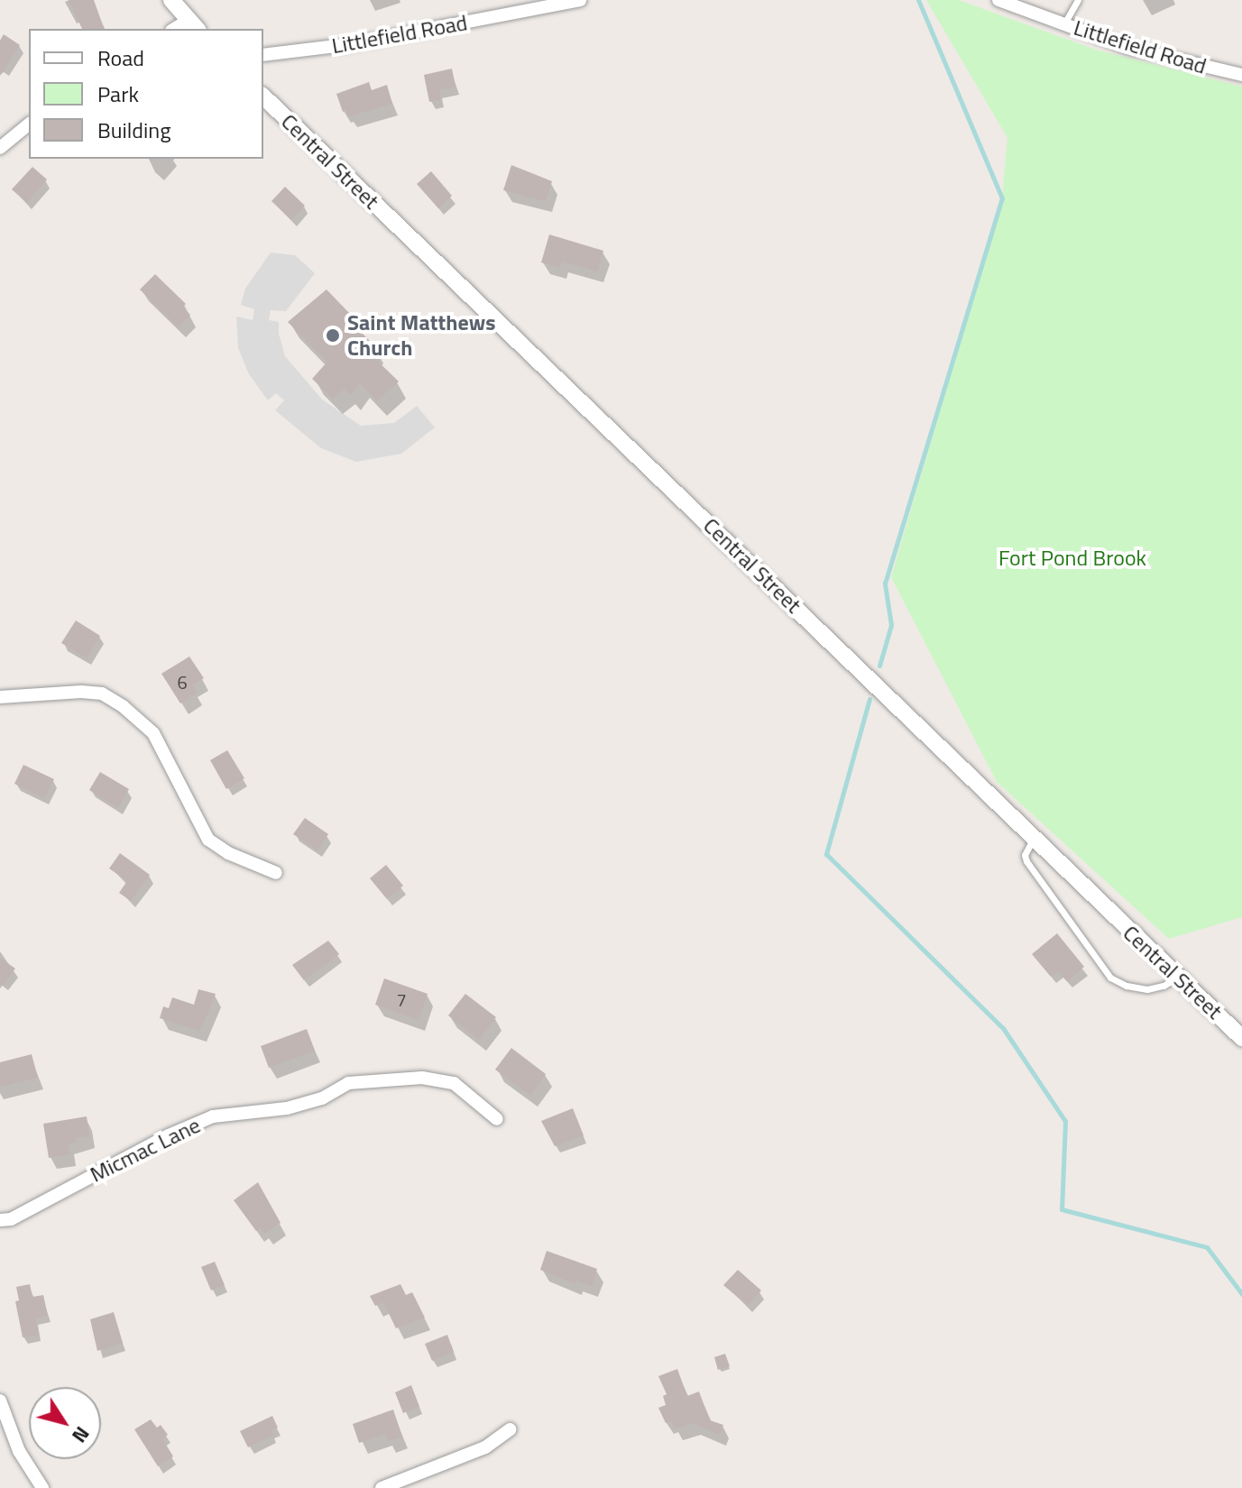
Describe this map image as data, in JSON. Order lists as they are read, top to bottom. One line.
{"streets":{"street":["Littlefield Road","Central Street","Micmac Lane"]},"parks":["Fort Pond Brook"],"places":["Saint Matthews Church"],"house_numbers":["6","7"],"legend":["Road","Park","Building"],"north":"bottom right"}
